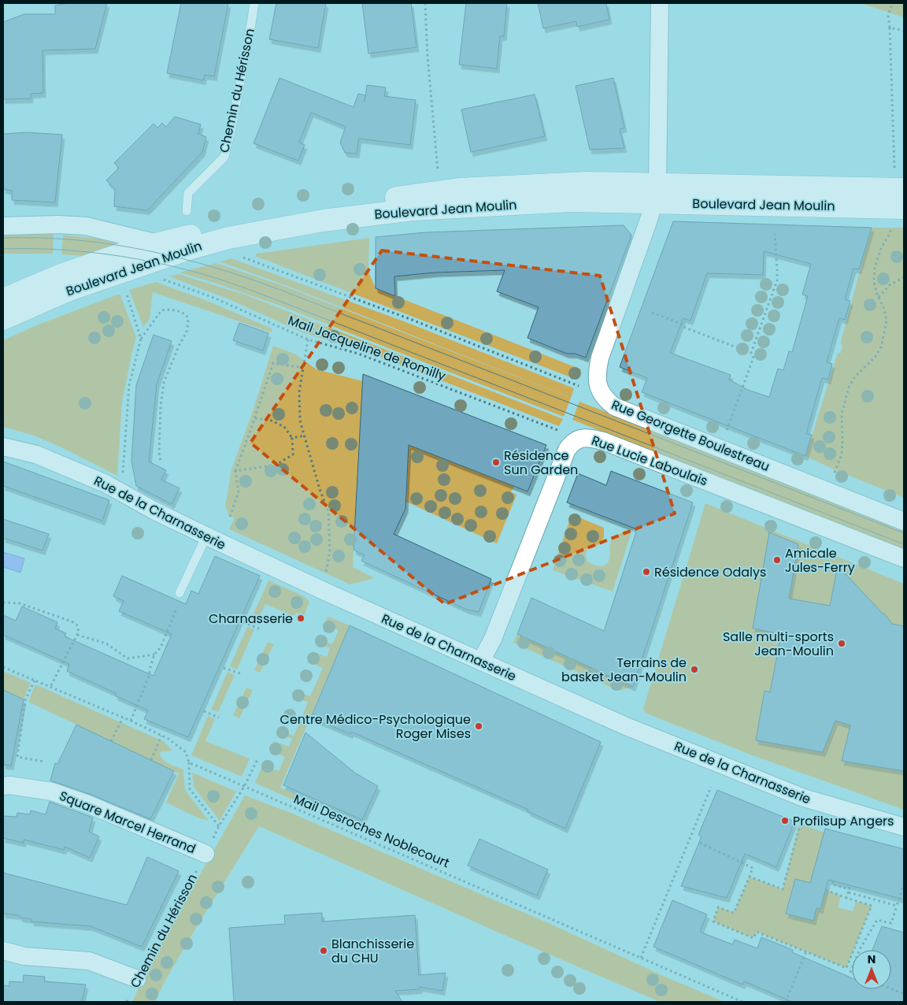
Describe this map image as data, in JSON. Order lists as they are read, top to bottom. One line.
{"streets":{"main road":["Boulevard Jean Moulin"],"street":["Rue Georgette Boulestreau","Rue Lucie Laboulais","Rue de la Charnasserie","Square Marcel Herrand"],"lane":["Chemin du Hérisson"],"path":["Mail Jacqueline de Romilly","Mail Desroches Noblecourt"]},"crossings":[["Chemin du Hérisson","Square Marcel Herrand"],["Chemin du Hérisson","Mail Desroches Noblecourt"],["Boulevard Jean Moulin","Rue Georgette Boulestreau"],["Rue Lucie Laboulais","Rue de la Charnasserie"]],"places":["Résidence Sun Garden","Amicale Jules-Ferry","Résidence Odalys","Charnasserie","Salle multi-sports Jean-Moulin","Terrains de basket Jean-Moulin","Centre Médico-Psychologique Roger Mises","Profilsup Angers","Blanchisserie du CHU"],"north":"top"}
